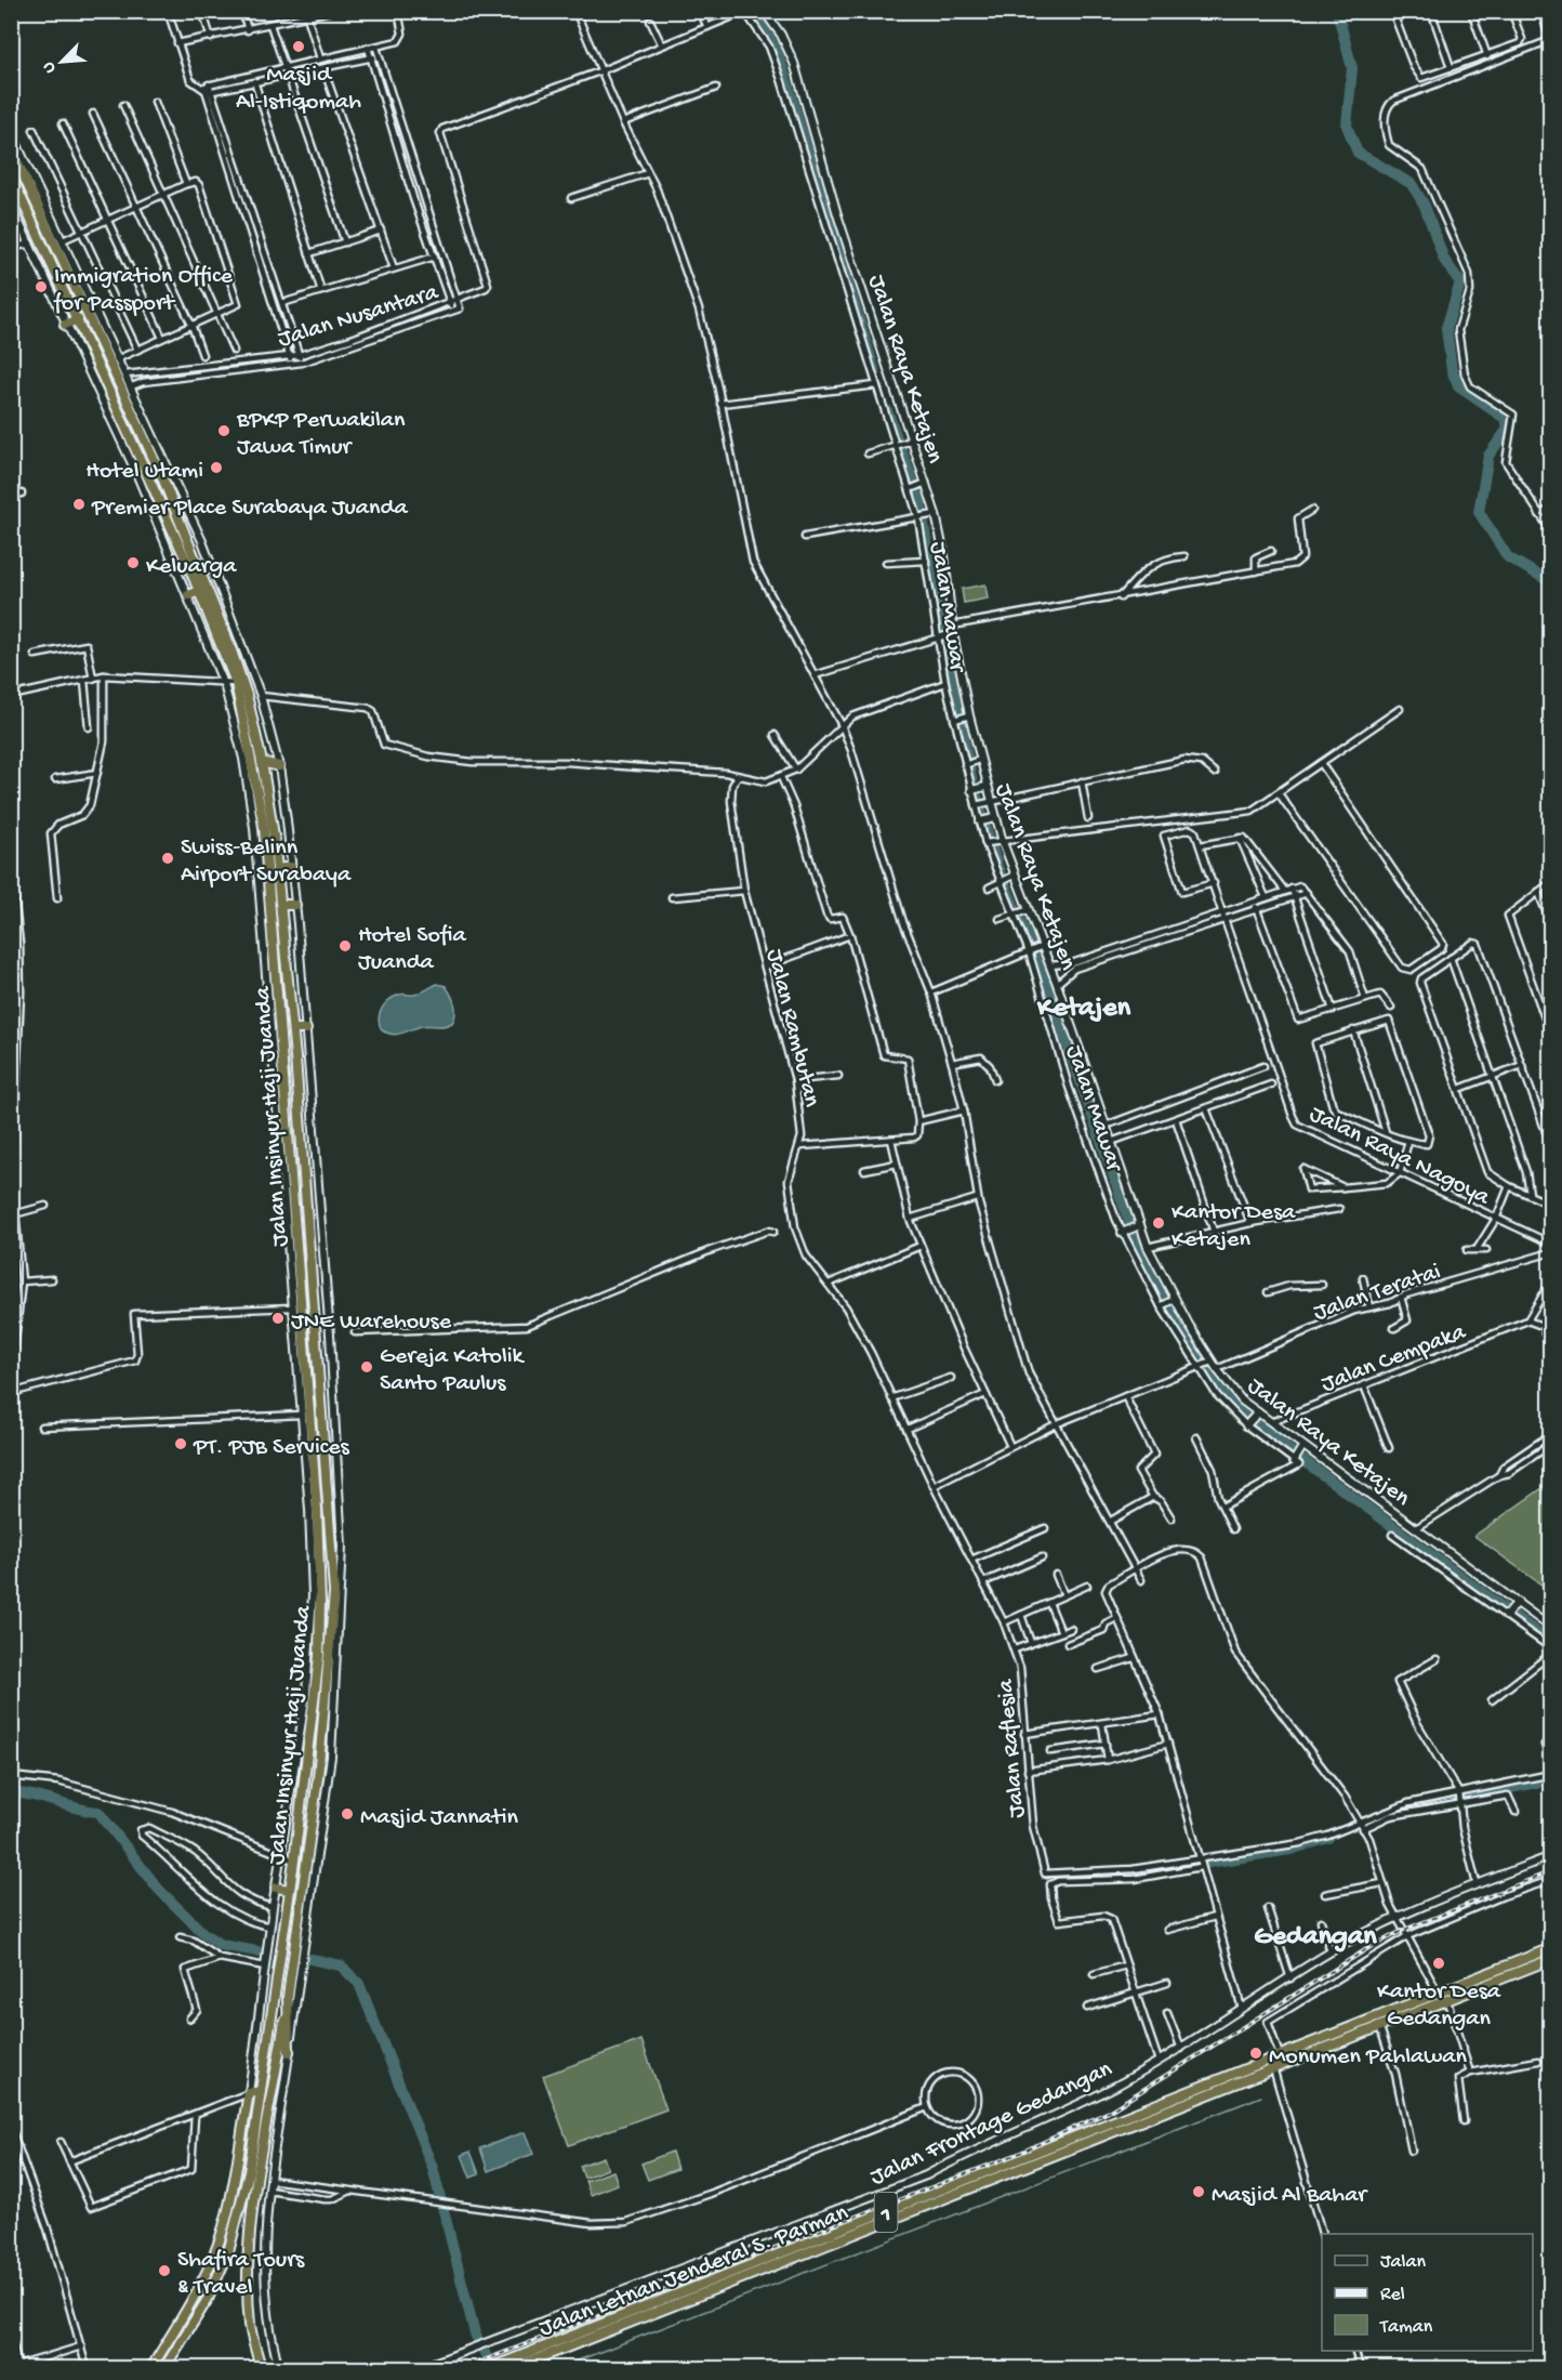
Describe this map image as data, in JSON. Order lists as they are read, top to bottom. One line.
{"streets":{"highway":["Jalan Insinyur Haji Juanda","1","Jalan Letnan Jenderal S. Parman"],"street":["Jalan Nusantara","Jalan Raya Ketajen","Jalan Mawar","Jalan Rambutan","Jalan Raya Nagoya","Jalan Teratai","Jalan Cempaka","Jalan Raflesia","Jalan Frontage Gedangan"]},"crossings":[["Jalan Nusantara","Jalan Insinyur Haji Juanda"],["Jalan Raya Ketajen","Jalan Mawar"],["Jalan Raya Ketajen","Jalan Teratai"],["Jalan Raya Ketajen","Jalan Cempaka"],["Jalan Rambutan","Jalan Raflesia"],["1","Jalan Letnan Jenderal S. Parman"]],"districts":["Ketajen","Gedangan"],"places":["Masjid Al-Istiqomah","Immigration Office for Passport","BPKP Perwakilan Jawa Timur","Hotel Utami","Premier Place Surabaya Juanda","Keluarga","Swiss-Belinn Airport Surabaya","Hotel Sofia Juanda","Kantor Desa Ketajen","JNE Warehouse","Gereja Katolik Santo Paulus","PT. PJB Services","Masjid Jannatin","Kantor Desa Gedangan","Monumen Pahlawan","Masjid Al Bahar","Shafira Tours & Travel"],"legend":["Jalan","Rel","Taman"],"north":"bottom left"}
